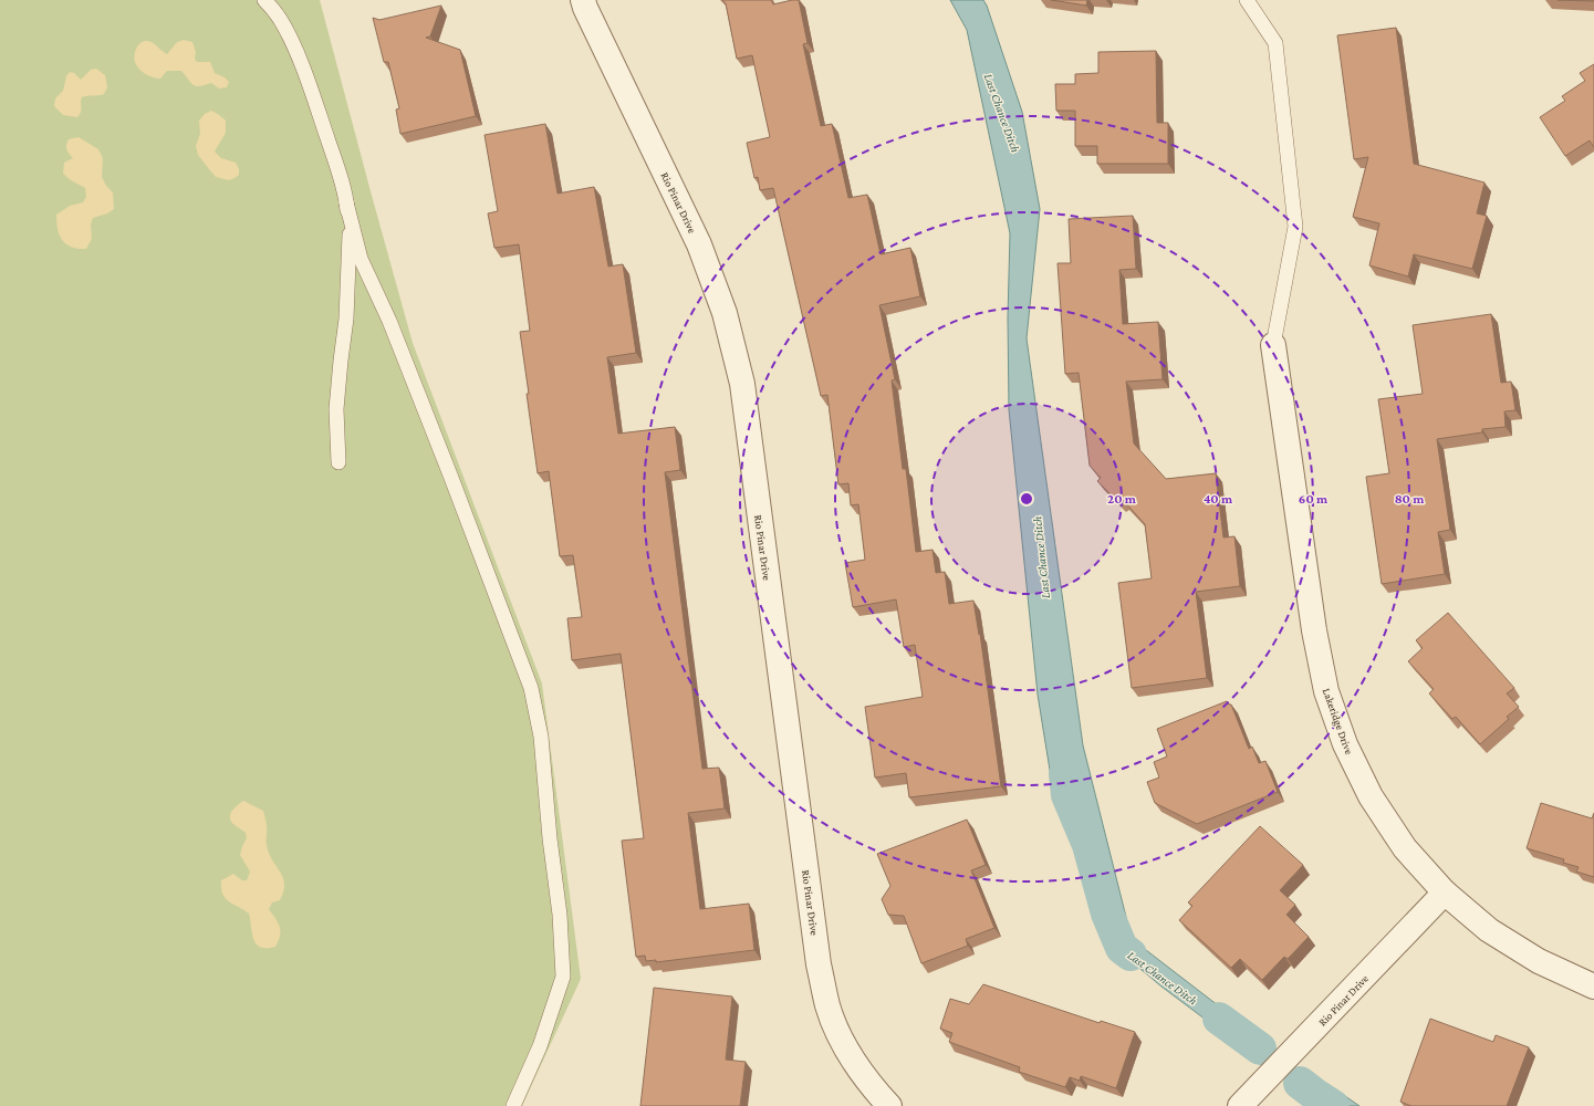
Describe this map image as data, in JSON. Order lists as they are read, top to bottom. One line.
{"streets":{"street":["Rio Pinar Drive","Lakeridge Drive"]},"crossings":[["Rio Pinar Drive","Lakeridge Drive"]],"water":["Last Chance Ditch"],"rings":["20 m","40 m","60 m","80 m"]}
